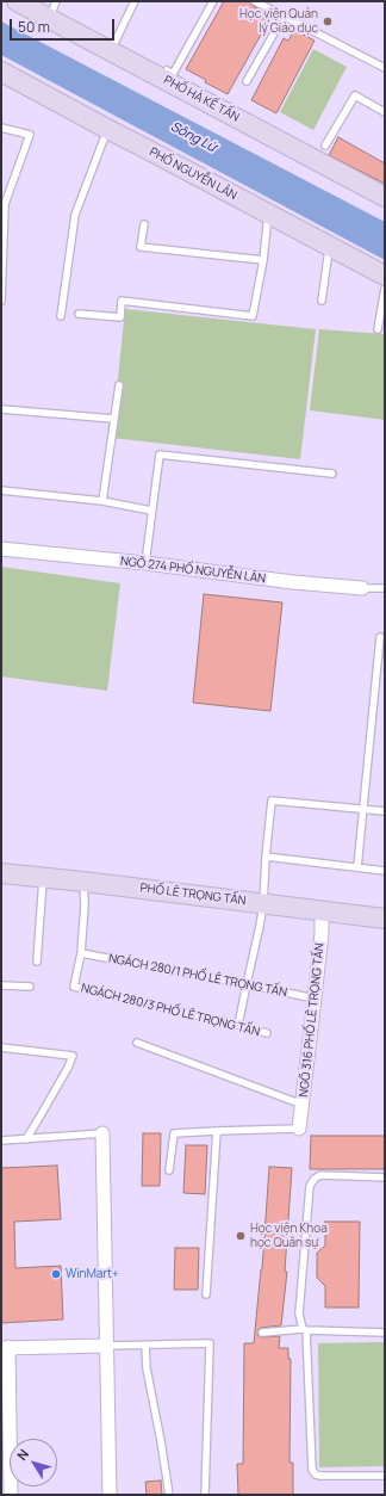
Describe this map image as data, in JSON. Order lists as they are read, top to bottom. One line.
{"streets":{"street":["PHỐ HÀ KẾ TẤN","PHỐ NGUYỄN LÂN","NGÕ 274 PHỐ NGUYỄN LÂN","PHỐ LÊ TRỌNG TẤN","NGÕ 316 PHỐ LÊ TRỌNG TẤN"],"lane":["NGÁCH 280/1 PHỐ LÊ TRỌNG TẤN","NGÁCH 280/3 PHỐ LÊ TRỌNG TẤN"]},"crossings":[["PHỐ LÊ TRỌNG TẤN","NGÕ 316 PHỐ LÊ TRỌNG TẤN"],["NGÁCH 280/1 PHỐ LÊ TRỌNG TẤN","NGÁCH 280/3 PHỐ LÊ TRỌNG TẤN"],["NGÁCH 280/1 PHỐ LÊ TRỌNG TẤN","NGÕ 316 PHỐ LÊ TRỌNG TẤN"]],"water":["Sông Lừ"],"places":["Học viện Quản lý Giáo dục","Học viện Khoa học Quân sự","WinMart+"],"scale_bar":"50 m","north":"top left"}
